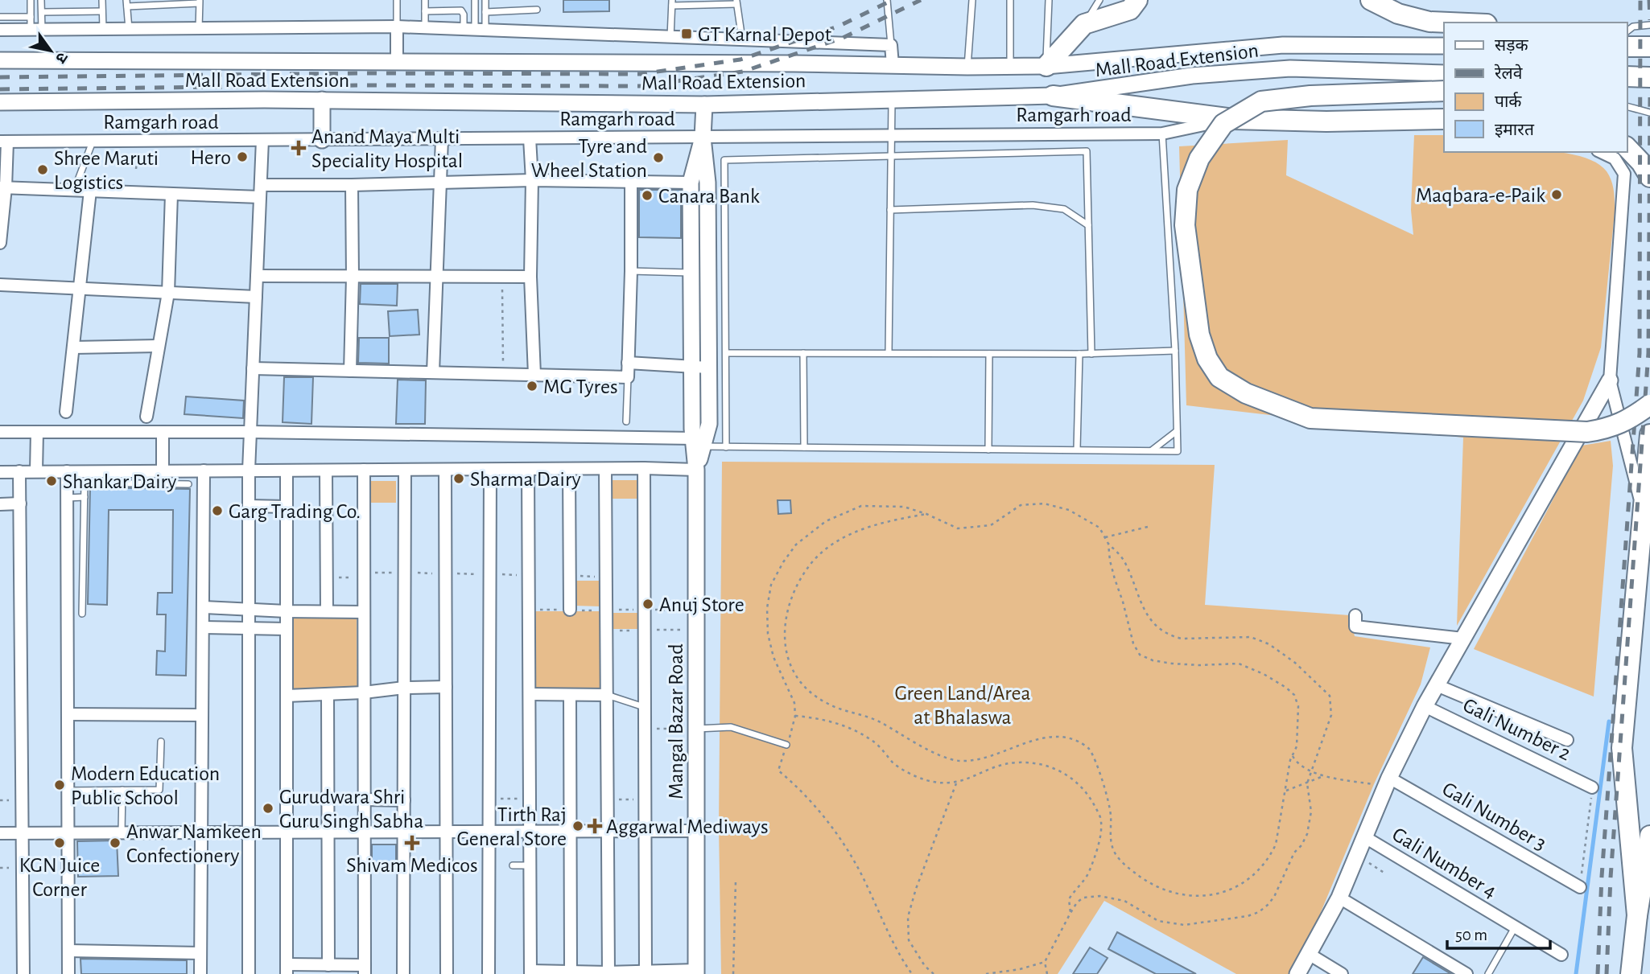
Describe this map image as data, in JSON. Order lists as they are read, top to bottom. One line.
{"streets":{"main road":["Mall Road Extension","Mangal Bazar Road"],"street":["Ramgarh road","Gali Number 2","Gali Number 3","Gali Number 4"]},"parks":["Green Land/Area at Bhalaswa"],"places":{"transit":["GT Karnal Depot"],"health":["Anand Maya Multi Speciality Hospital","Aggarwal Mediways","Shivam Medicos"],"other":["Hero","Tyre and Wheel Station","Shree Maruti Logistics","Maqbara-e-Paik","Canara Bank","MG Tyres","Sharma Dairy","Shankar Dairy","Garg Trading Co.","Anuj Store","Modern Education Public School","Gurudwara Shri Guru Singh Sabha","Tirth Raj General Store","KGN Juice Corner","Anwar Namkeen Confectionery"]},"legend":["सड़क","रेलवे","पार्क","इमारत"],"scale_bar":"50 m","north":"bottom right"}
